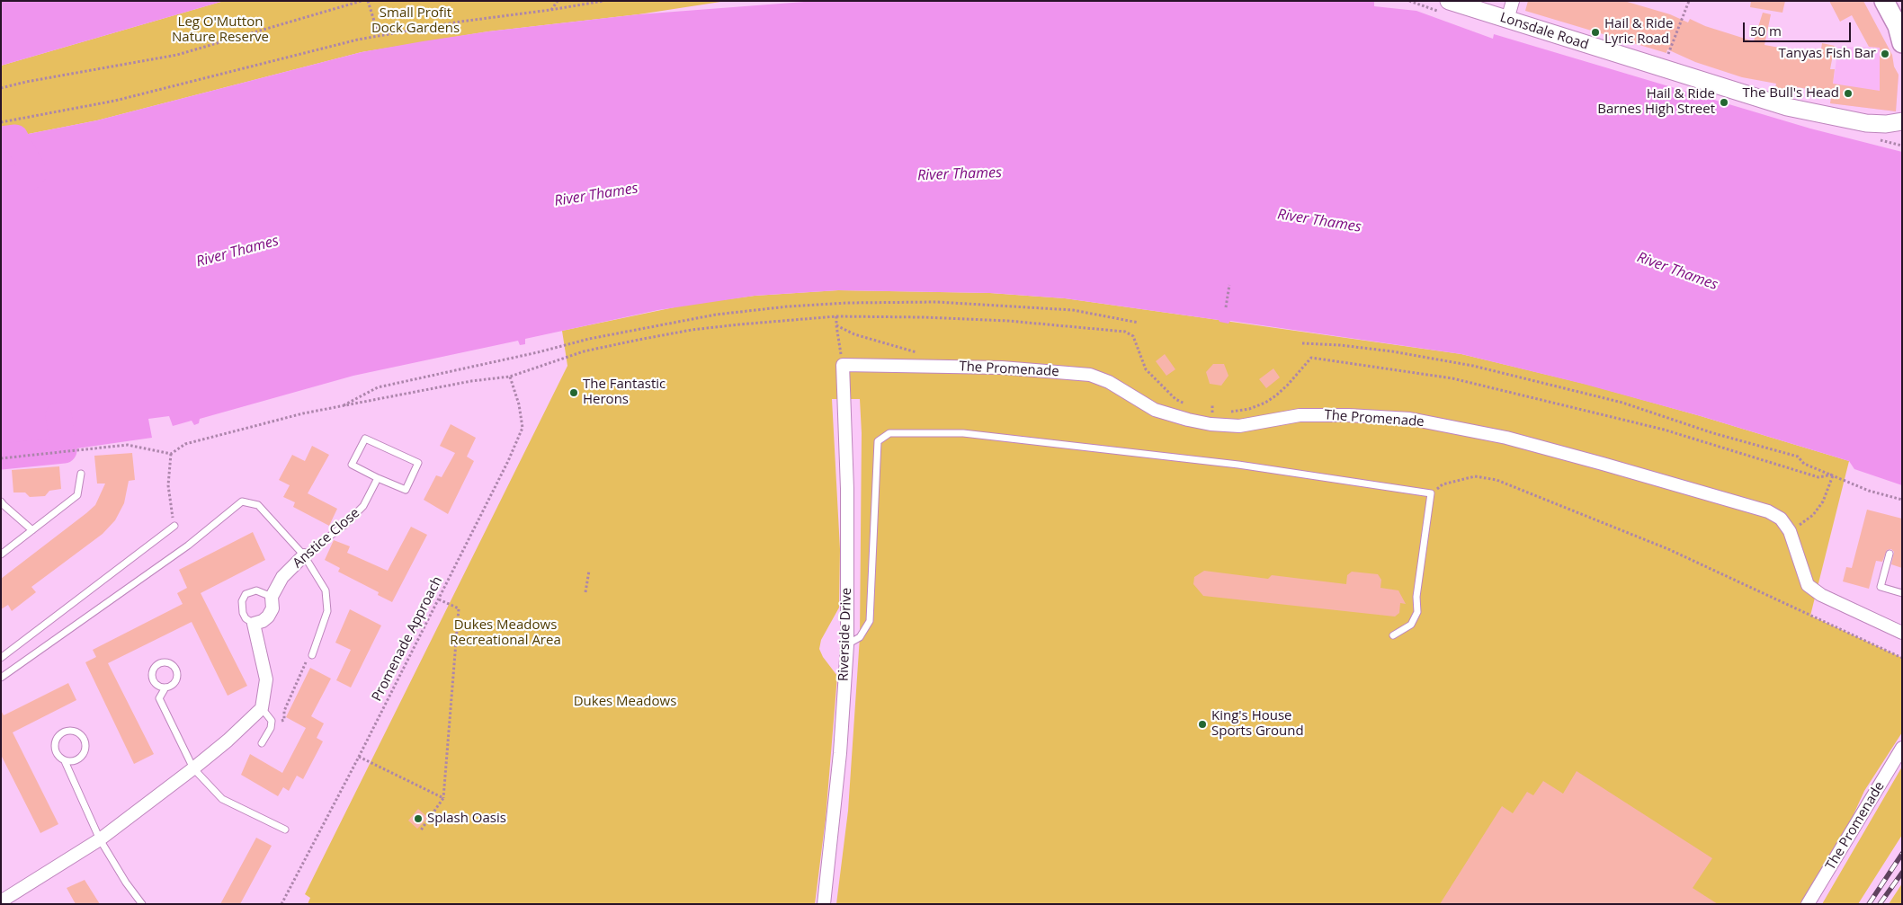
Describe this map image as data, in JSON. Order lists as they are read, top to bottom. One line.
{"streets":{"main road":["Lonsdale Road"],"street":["The Promenade","Anstice Close","Riverside Drive"],"path":["Promenade Approach"]},"crossings":[["The Promenade","Riverside Drive"]],"water":["River Thames"],"parks":["Small Profit Dock Gardens","Leg O'Mutton Nature Reserve","Dukes Meadows Recreational Area","Dukes Meadows"],"places":["Hail & Ride Lyric Road","Tanyas Fish Bar","The Bull's Head","Hail & Ride Barnes High Street","The Fantastic Herons","King's House Sports Ground","Splash Oasis"],"scale_bar":"50 m"}
